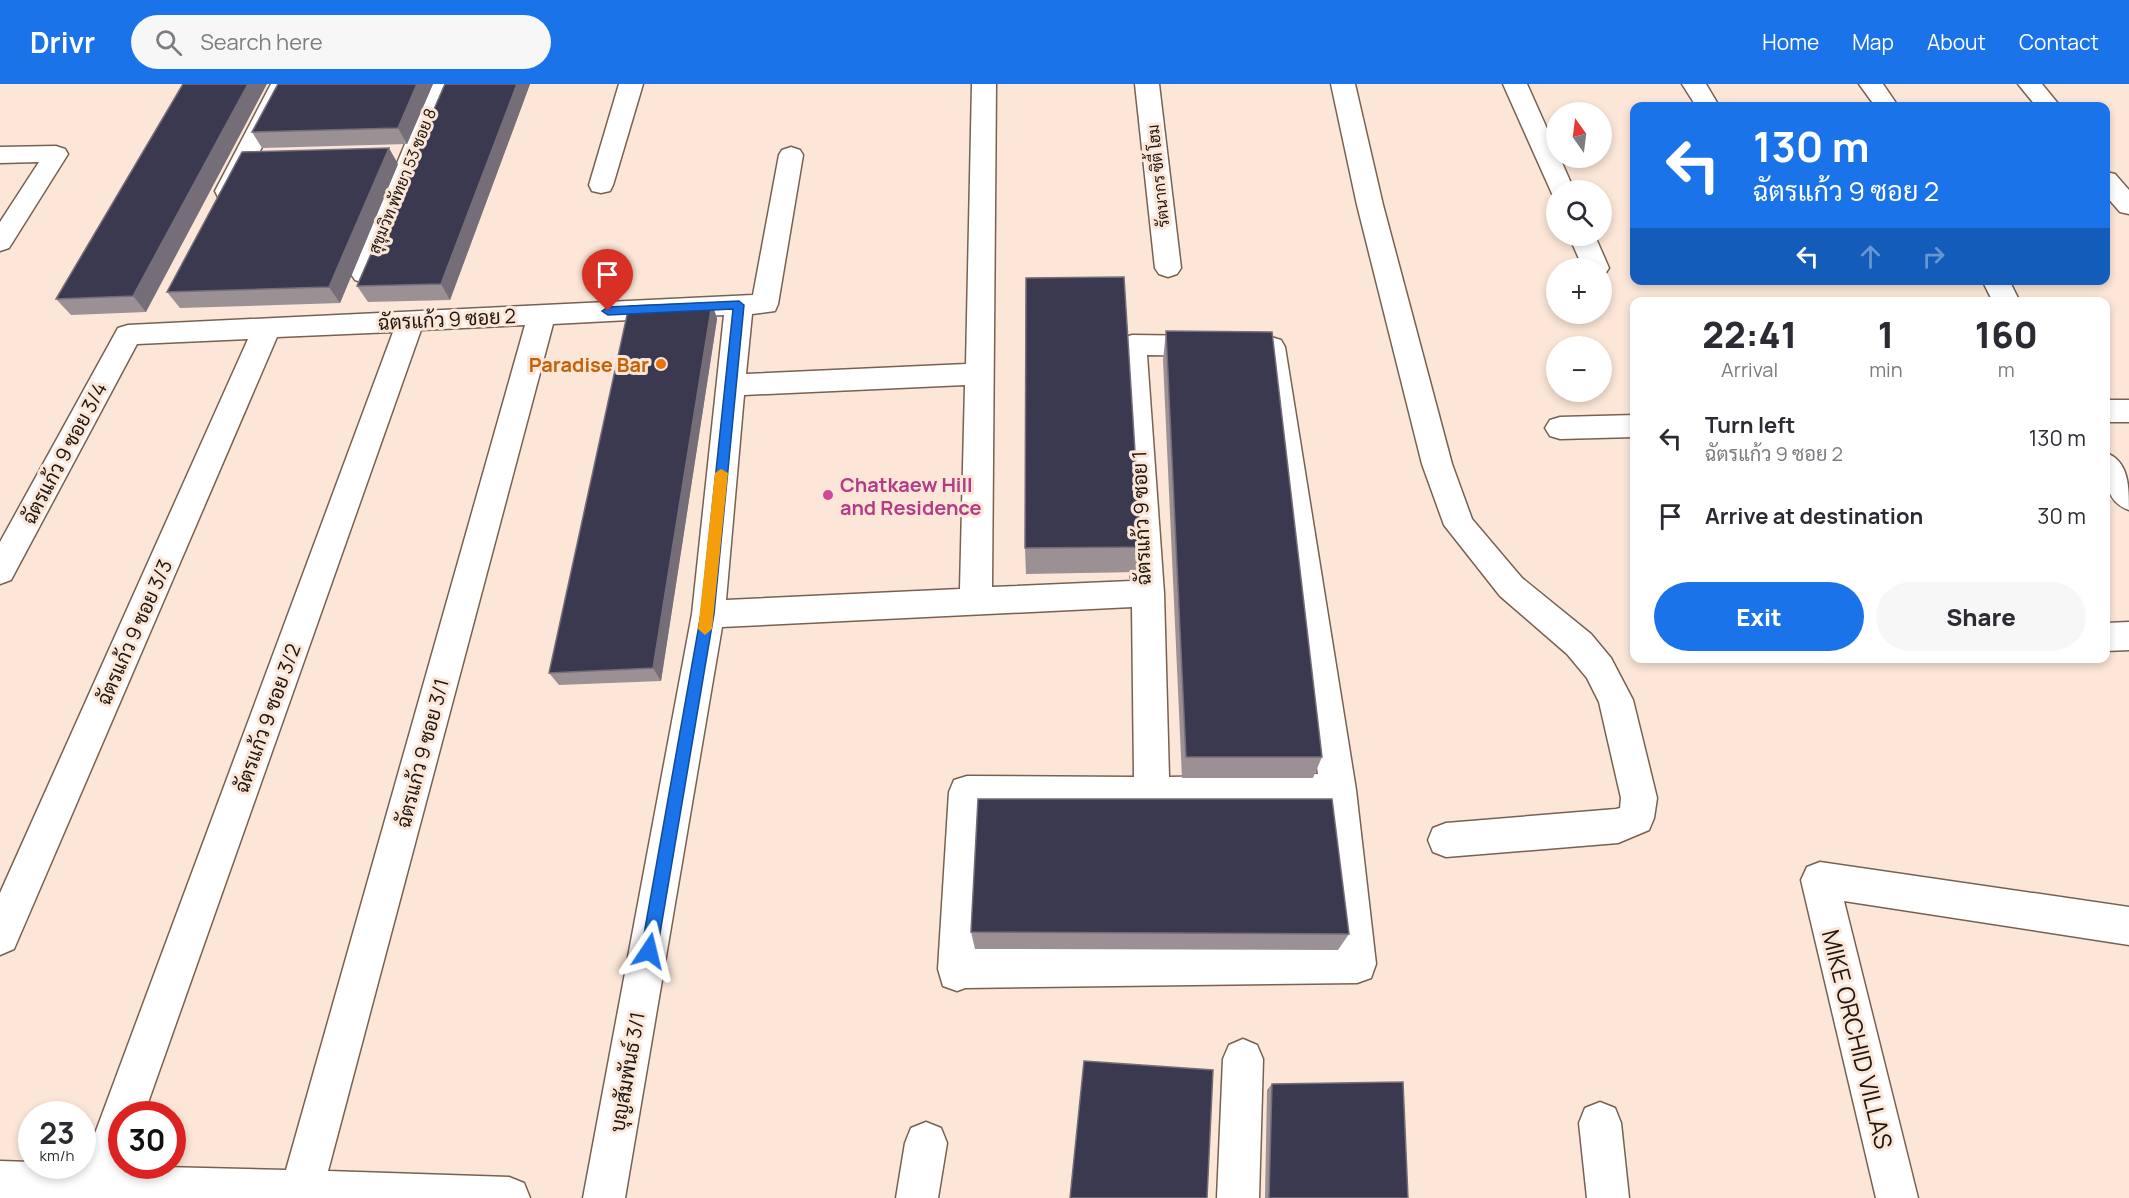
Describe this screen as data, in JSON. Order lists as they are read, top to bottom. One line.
{"streets":{"street":["รัตนากร ซิตี้ โฮม","สุขุมวิท พัทยา 53 ซอย 8","ฉัตรแก้ว 9 ซอย 2","ฉัตรแก้ว 9 ซอย 3/4","ฉัตรแก้ว 9 ซอย 1","ฉัตรแก้ว 9 ซอย 3/3","ฉัตรแก้ว 9 ซอย 3/2","ฉัตรแก้ว 9 ซอย 3/1","MIKE ORCHID VILLAS","บุญสัมพันธ์ 3/1"]},"crossings":[["ฉัตรแก้ว 9 ซอย 2","ฉัตรแก้ว 9 ซอย 3/4"],["ฉัตรแก้ว 9 ซอย 2","ฉัตรแก้ว 9 ซอย 3/3"],["ฉัตรแก้ว 9 ซอย 2","ฉัตรแก้ว 9 ซอย 3/2"],["ฉัตรแก้ว 9 ซอย 2","ฉัตรแก้ว 9 ซอย 3/1"],["ฉัตรแก้ว 9 ซอย 2","บุญสัมพันธ์ 3/1"],["ฉัตรแก้ว 9 ซอย 1","บุญสัมพันธ์ 3/1"]],"places":["Paradise Bar","Chatkaew Hill and Residence"],"north":"top","page":{"header":"Drivr","search":"Search here","nav":["Home","Map","About","Contact"],"map_buttons":["+","−"],"turn":["130 m","ฉัตรแก้ว 9 ซอย 2"],"eta":["22:41","Arrival","1","min","160","m"],"list":[{"name":"Turn left","note":"ฉัตรแก้ว 9 ซอย 2","value":"130 m"},{"name":"Arrive at destination","value":"30 m"}],"buttons":["Exit","Share"],"speed":"23 km/h","limit":"30"}}
